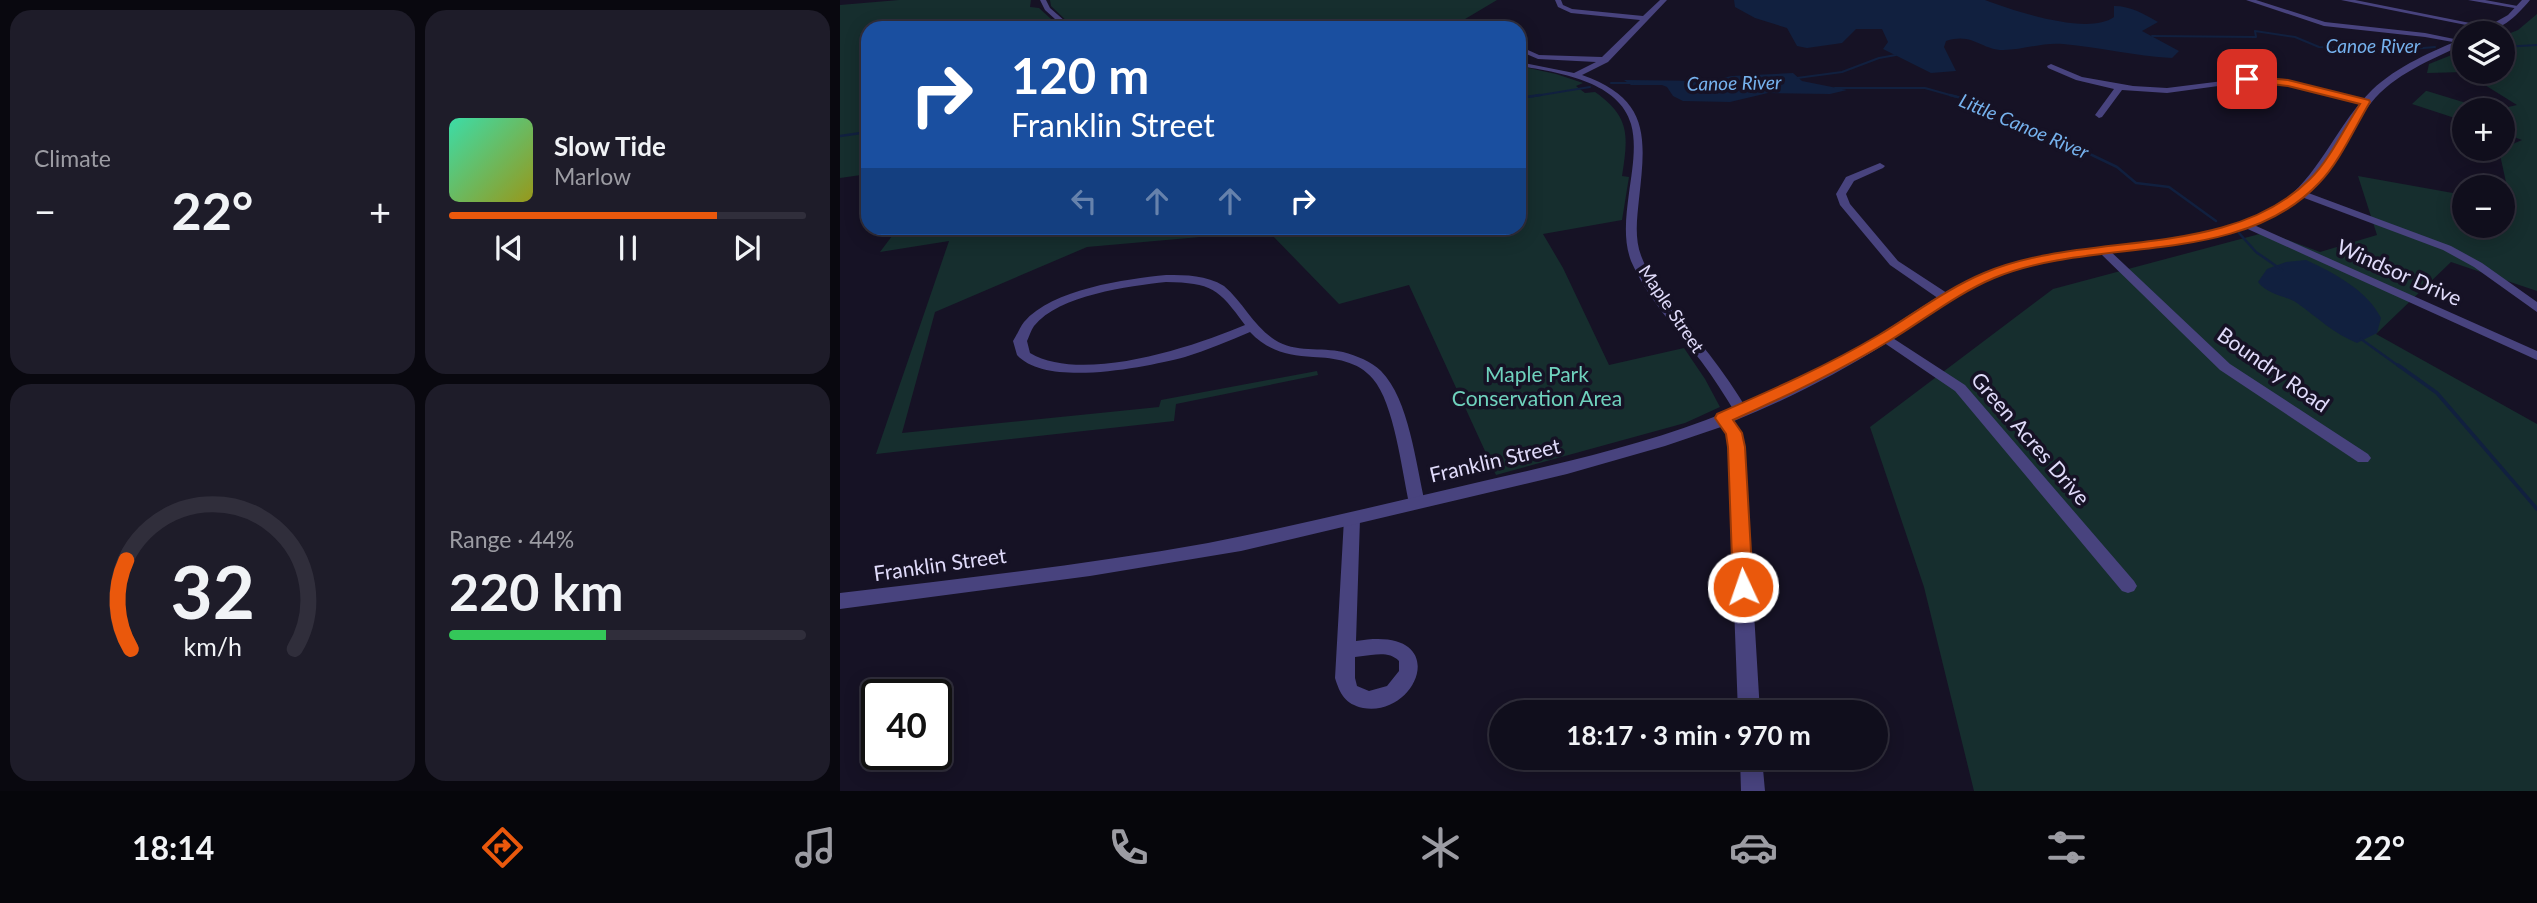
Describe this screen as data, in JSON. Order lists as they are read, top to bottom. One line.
{"streets":{"street":["Windsor Drive","Maple Street","Boundry Road","Green Acres Drive","Franklin Street"]},"crossings":[["Windsor Drive","Franklin Street"],["Maple Street","Franklin Street"],["Boundry Road","Franklin Street"],["Green Acres Drive","Franklin Street"]],"water":["Canoe River","Little Canoe River"],"parks":["Maple Park Conservation Area"],"page":{"tile":["Climate",["Range · 44%","220 km"]],"map_buttons":["+","−"],"turn":["120 m","Franklin Street"],"song":["Slow Tide","Marlow"],"heat":["−","22°","+"],"limit":"40","trip":"18:17 · 3 min · 970 m","tabs":["18:14","22°"],"gauge":["32","km/h"]}}
